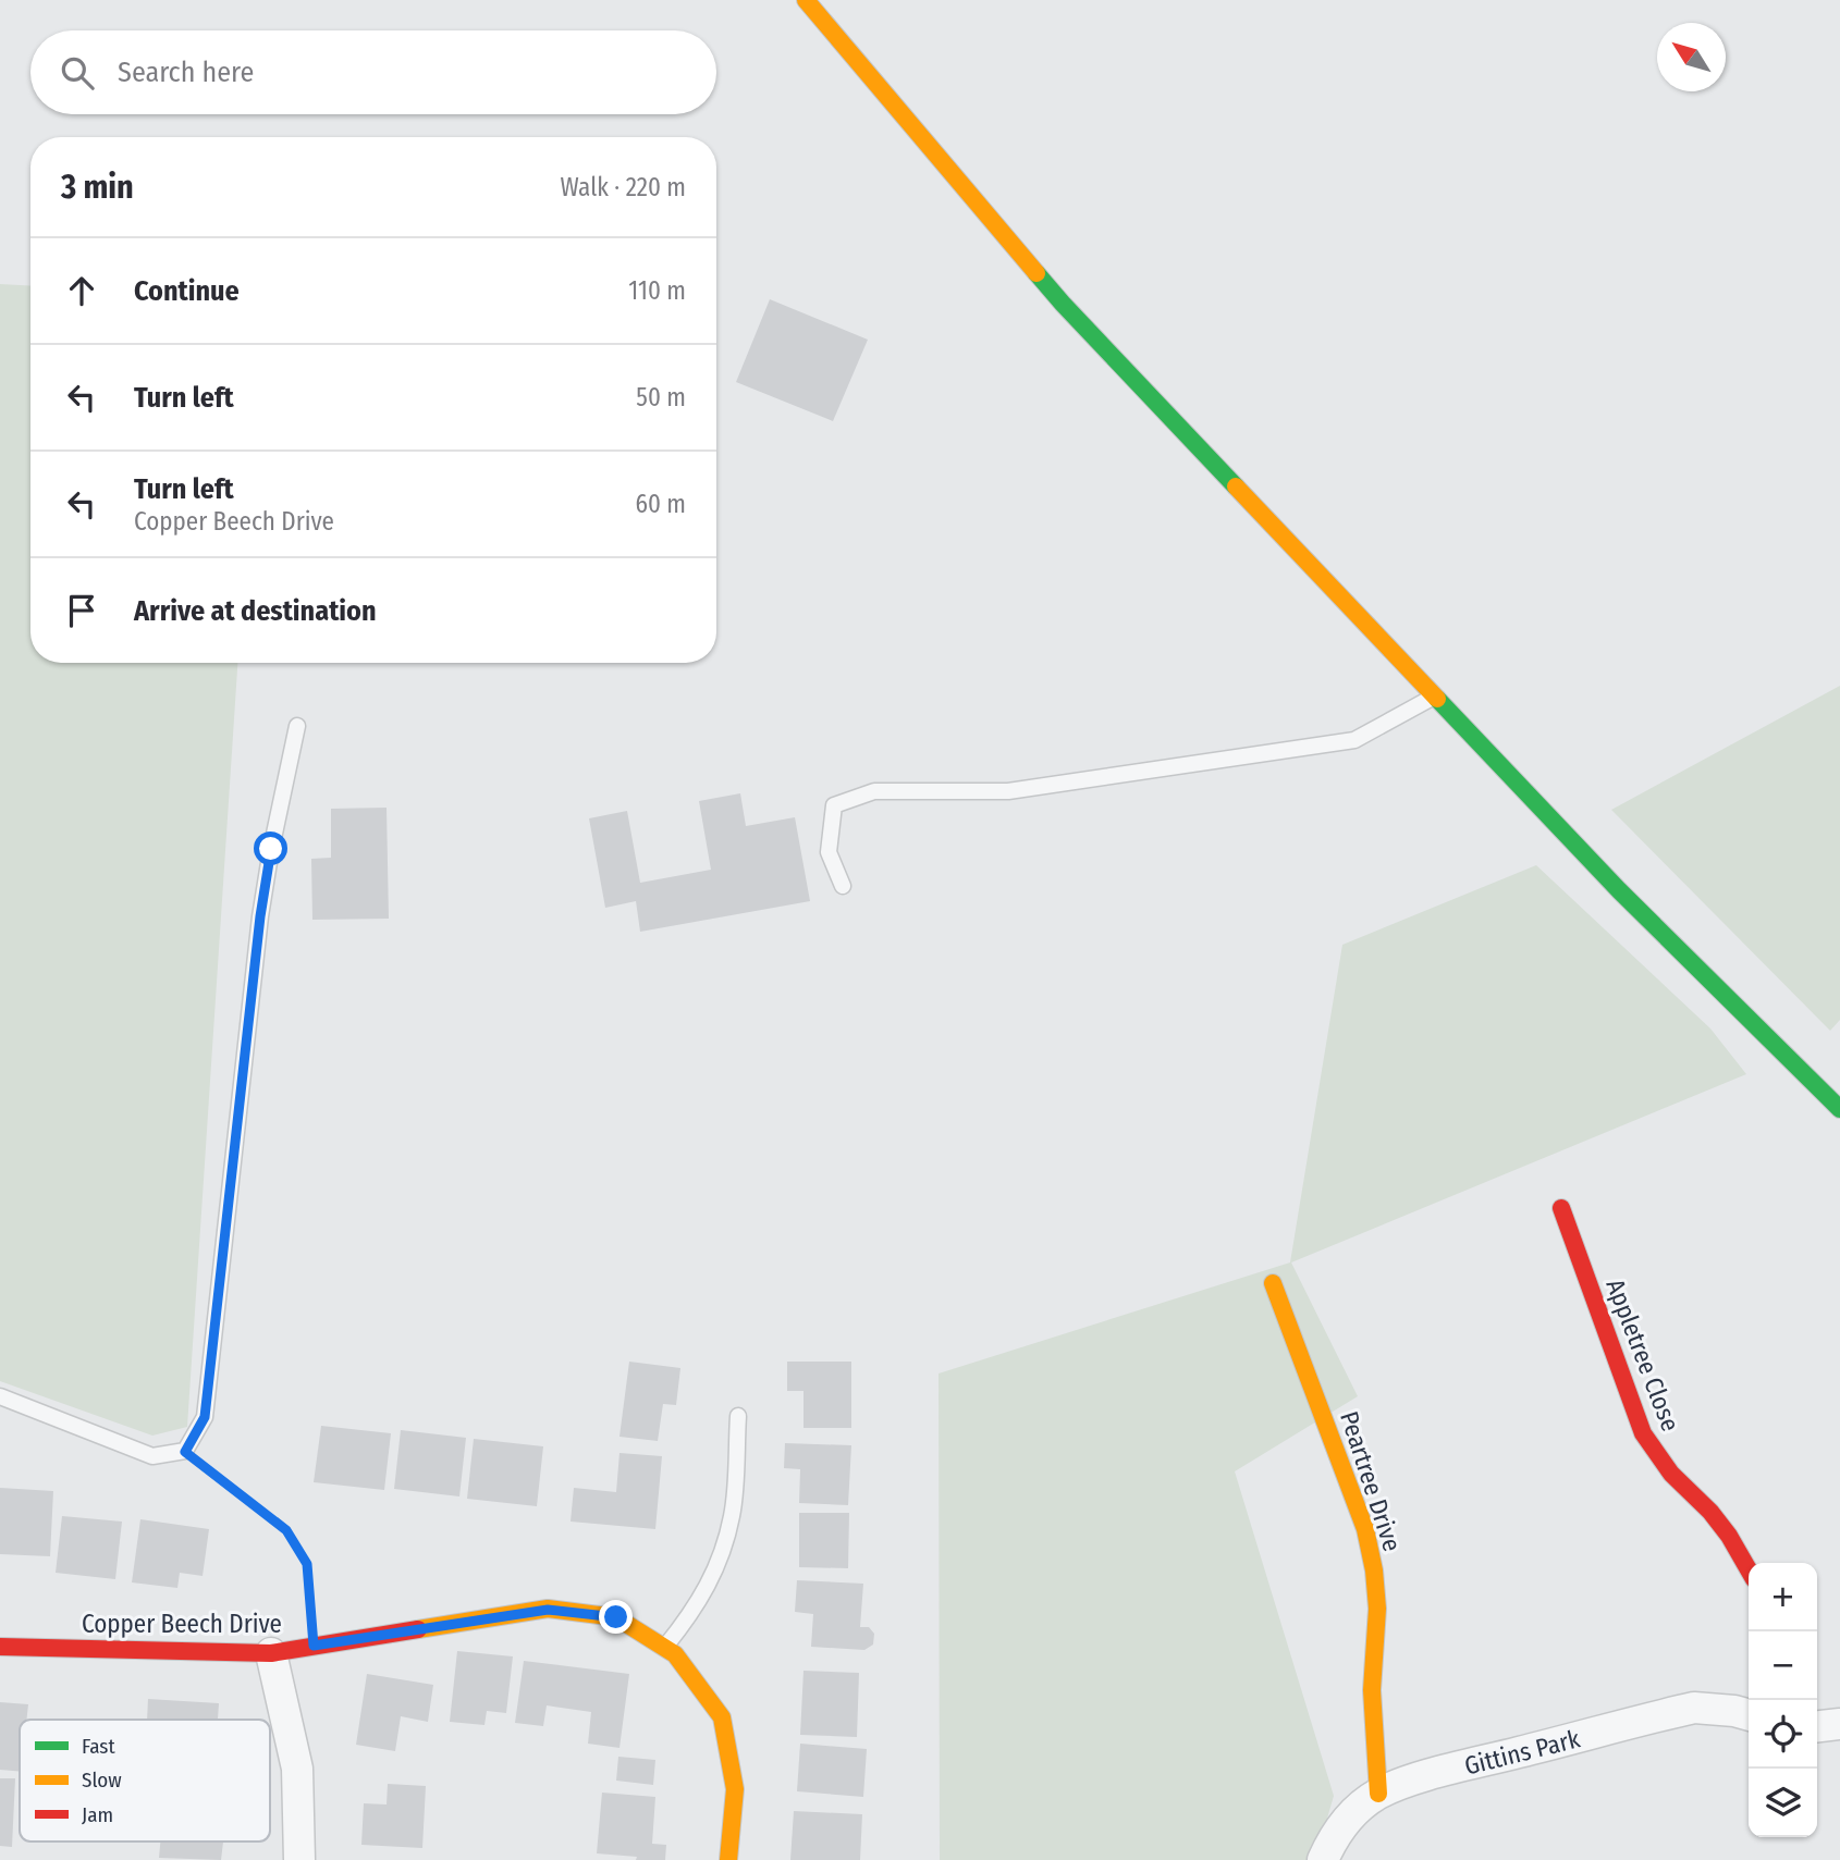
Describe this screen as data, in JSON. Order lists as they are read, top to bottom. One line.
{"streets":{"main road":["Appletree Close","Peartree Drive","Copper Beech Drive"],"street":["Gittins Park"]},"crossings":[["Peartree Drive","Gittins Park"]],"legend":["Fast","Slow","Jam"],"north":"top left","page":{"search":"Search here","heading":["3 min","Walk · 220 m"],"list":[["Continue","110 m"],["Turn left","50 m"],["Turn left","Copper Beech Drive","60 m"],"Arrive at destination"],"map_buttons":["+","−"]}}
